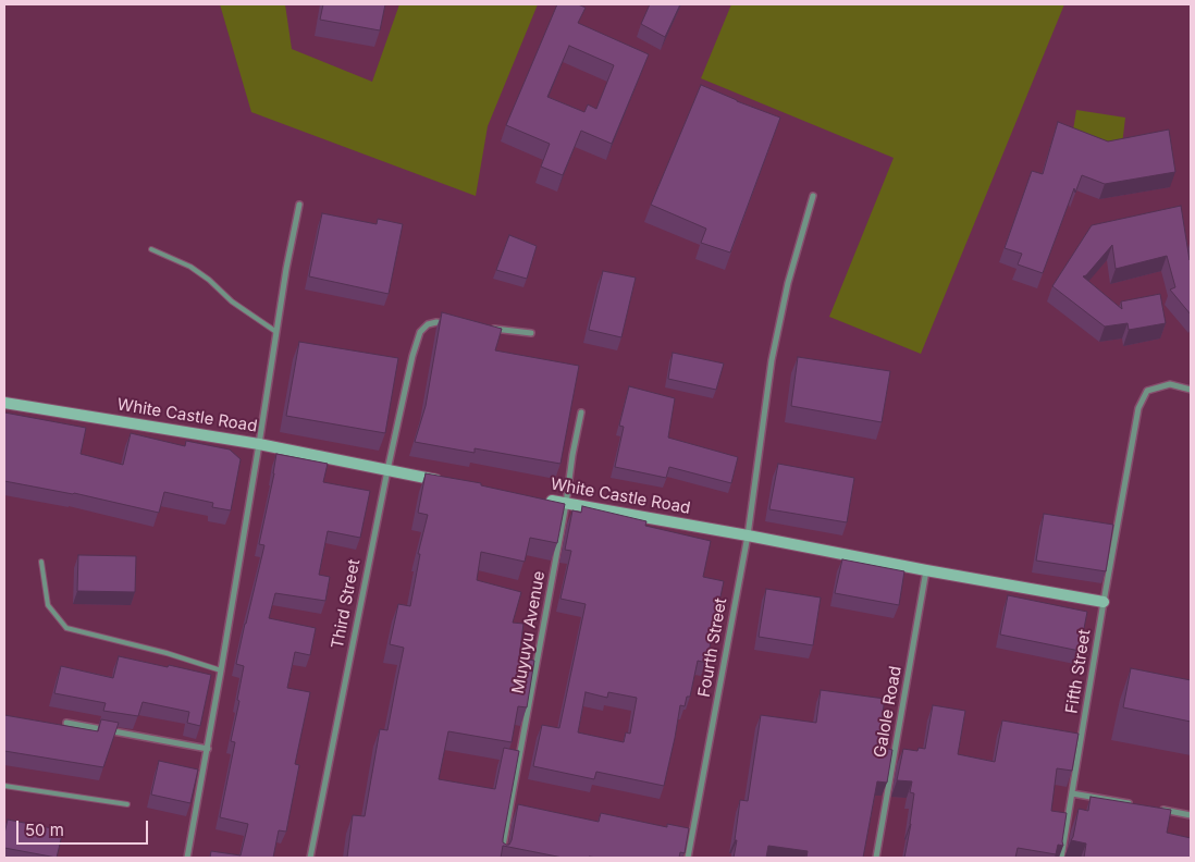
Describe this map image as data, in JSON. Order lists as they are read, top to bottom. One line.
{"streets":{"street":["White Castle Road","Third Street","Muyuyu Avenue","Fourth Street","Fifth Street","Galole Road"]},"crossings":[["White Castle Road","Third Street"],["White Castle Road","Muyuyu Avenue"],["White Castle Road","Fourth Street"],["White Castle Road","Fifth Street"],["White Castle Road","Galole Road"]],"scale_bar":"50 m"}
